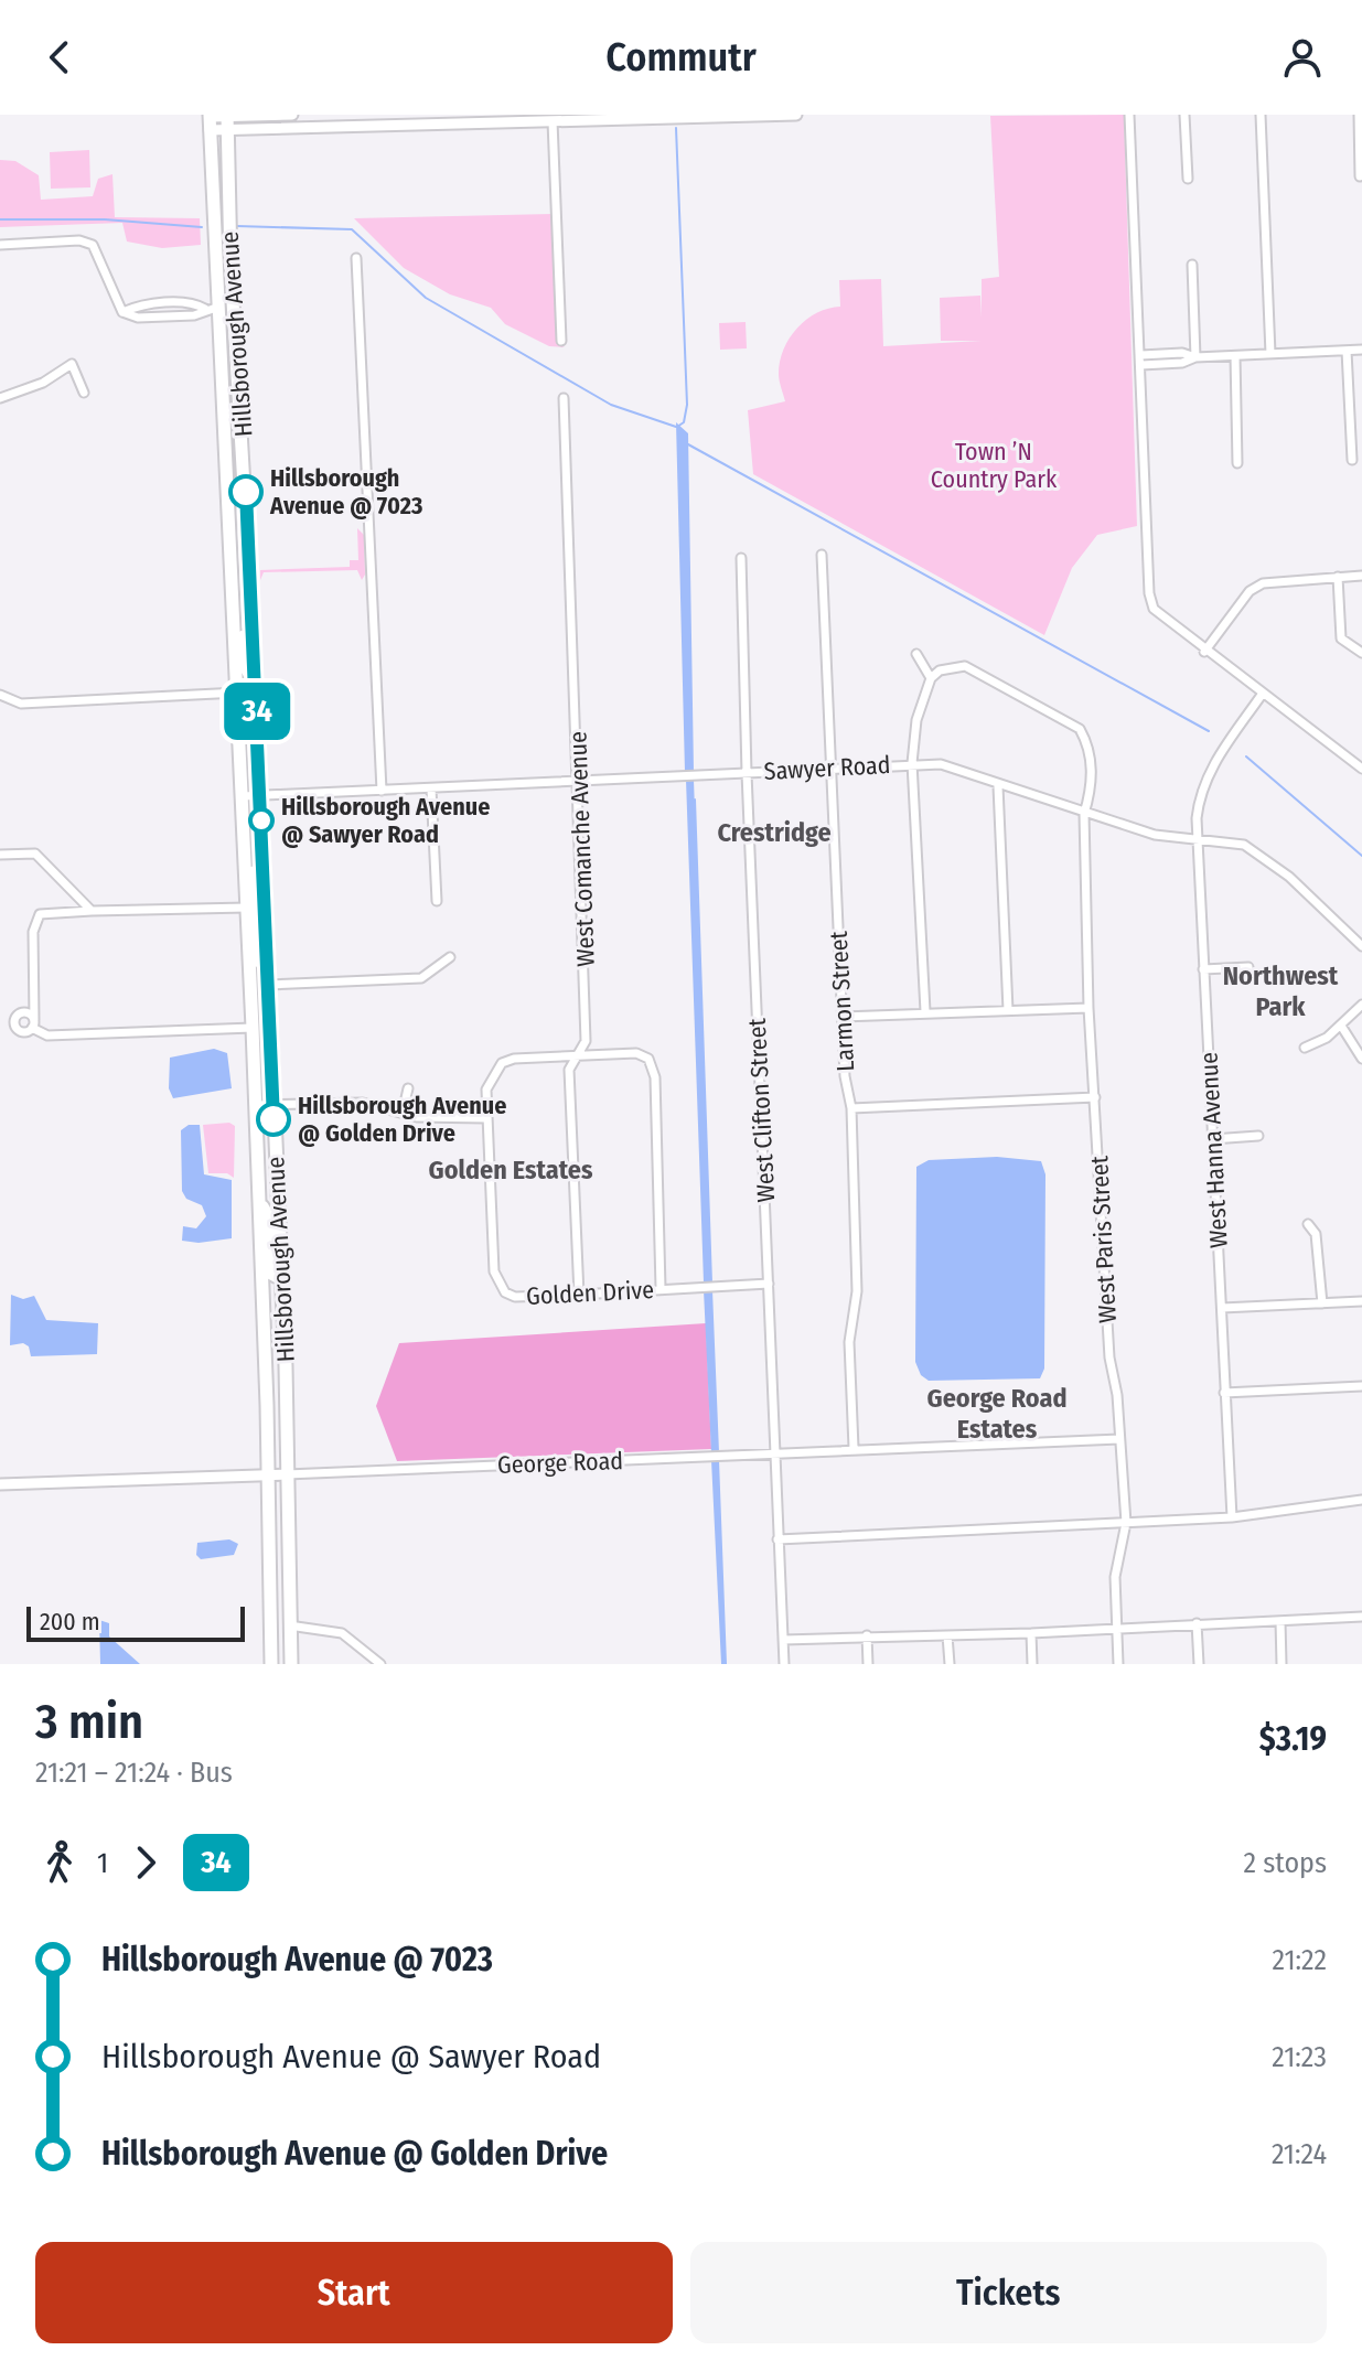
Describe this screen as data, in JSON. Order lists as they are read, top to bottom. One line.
{"streets":{"main road":["Hillsborough Avenue","George Road"],"street":["Sawyer Road","West Comanche Avenue","Larmon Street","West Clifton Street","West Hanna Avenue","West Paris Street","Golden Drive"]},"crossings":[["Hillsborough Avenue","Sawyer Road"],["Hillsborough Avenue","George Road"],["Sawyer Road","West Comanche Avenue"],["Sawyer Road","Larmon Street"],["Sawyer Road","West Clifton Street"],["Sawyer Road","West Hanna Avenue"],["Sawyer Road","West Paris Street"],["West Comanche Avenue","Golden Drive"],["Larmon Street","George Road"],["West Clifton Street","Golden Drive"],["West Clifton Street","George Road"],["West Paris Street","George Road"]],"districts":["Crestridge","Northwest Park","Golden Estates","George Road Estates"],"parks":["Town ’N Country Park"],"places":["Hillsborough Avenue @ 7023","Hillsborough Avenue @ Sawyer Road","Hillsborough Avenue @ Golden Drive"],"lines":["bus line 34"],"scale_bar":"200 m","page":{"header":"Commutr","on_map":"34","scale":"200 m","heading":["3 min","21:21 – 21:24 · Bus","$3.19"],"legs":["1","34","2 stops"],"list":[{"name":"Hillsborough Avenue @ 7023","value":"21:22"},{"name":"Hillsborough Avenue @ Sawyer Road","value":"21:23"},{"name":"Hillsborough Avenue @ Golden Drive","value":"21:24"}],"buttons":["Start","Tickets"]}}
